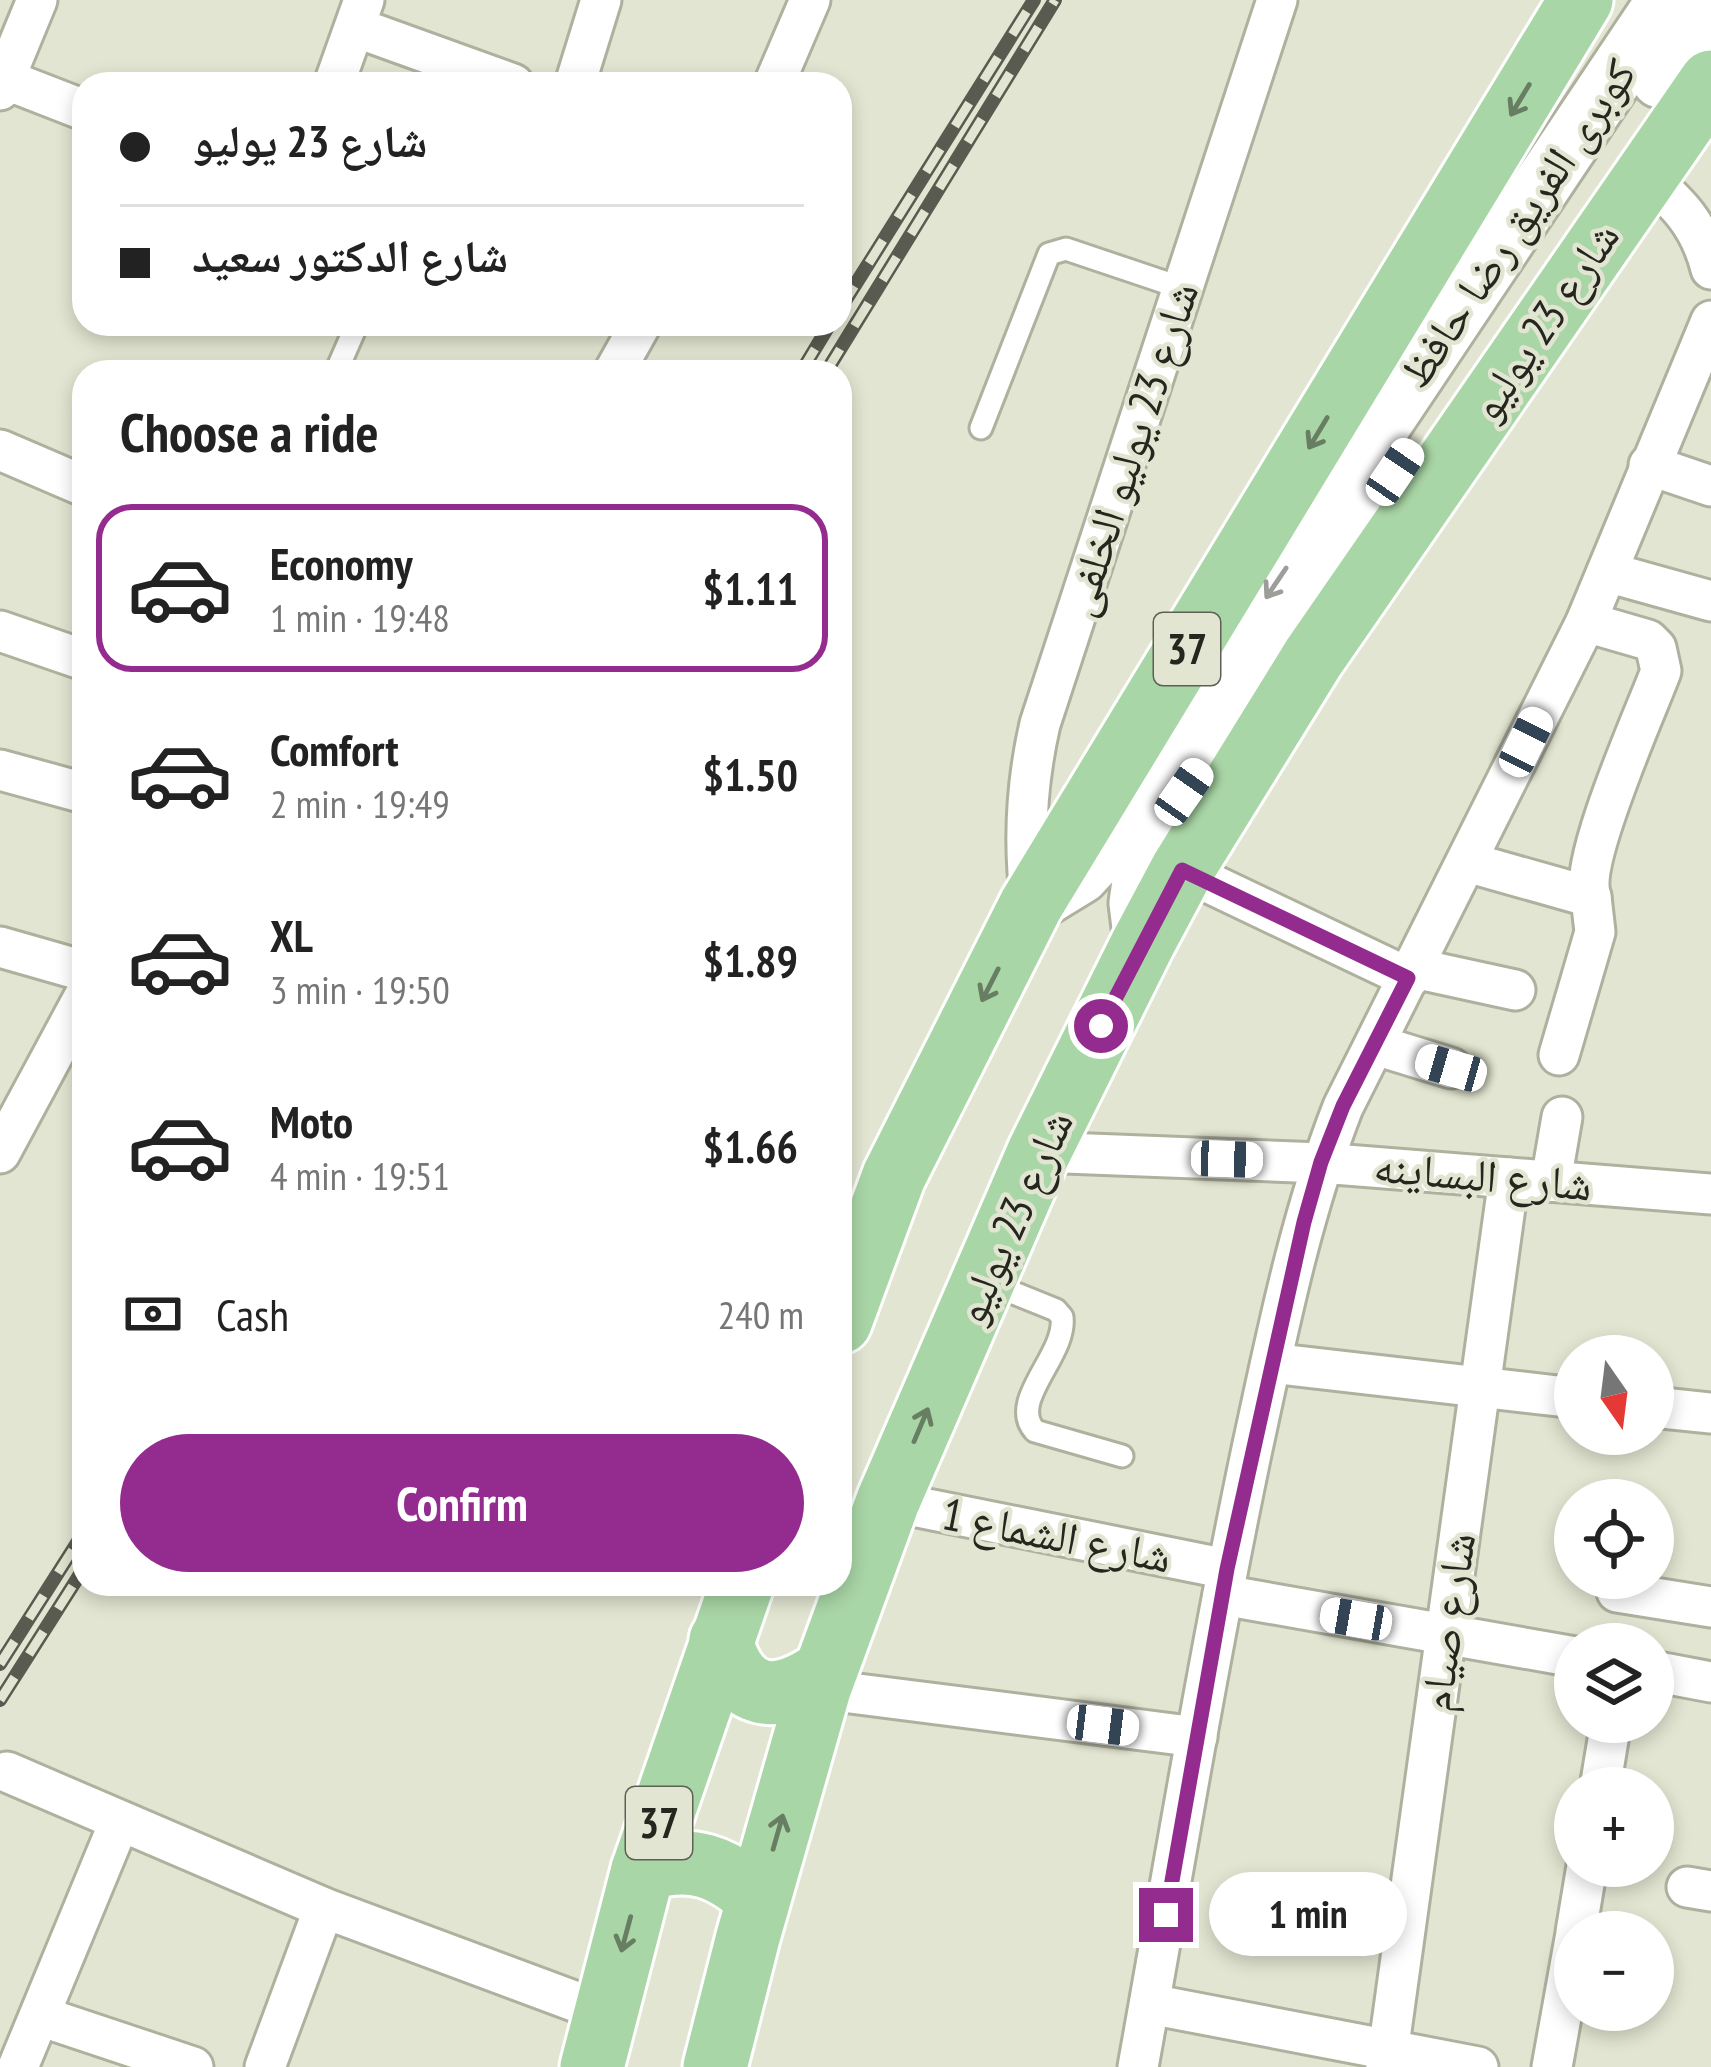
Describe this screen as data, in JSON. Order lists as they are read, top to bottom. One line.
{"streets":{"main road":["كوبرى الفريق رضا حافظ","شارع 23 يوليو","37"],"street":["شارع 23 يوليو الخلفى","شارع البساينه","شارع الشماع 1","شارع صيام"]},"crossings":[["كوبرى الفريق رضا حافظ","شارع 23 يوليو"],["كوبرى الفريق رضا حافظ","شارع 23 يوليو الخلفى"],["كوبرى الفريق رضا حافظ","37"],["شارع 23 يوليو","شارع البساينه"],["شارع 23 يوليو","شارع الشماع 1"],["شارع 23 يوليو الخلفى","37"],["شارع البساينه","شارع صيام"],["شارع الشماع 1","شارع صيام"]],"north":"bottom","page":{"banner":["شارع 23 يوليو","شارع الدكتور سعيد"],"heading":"Choose a ride","list":[{"name":"Economy","note":"1 min · 19:48","value":"$1.11"},{"name":"Comfort","note":"2 min · 19:49","value":"$1.50"},{"name":"XL","note":"3 min · 19:50","value":"$1.89"},{"name":"Moto","note":"4 min · 19:51","value":"$1.66"}],"pay":["Cash","240 m"],"map_buttons":["+","−"],"buttons":"Confirm","bubble":"1 min"}}
